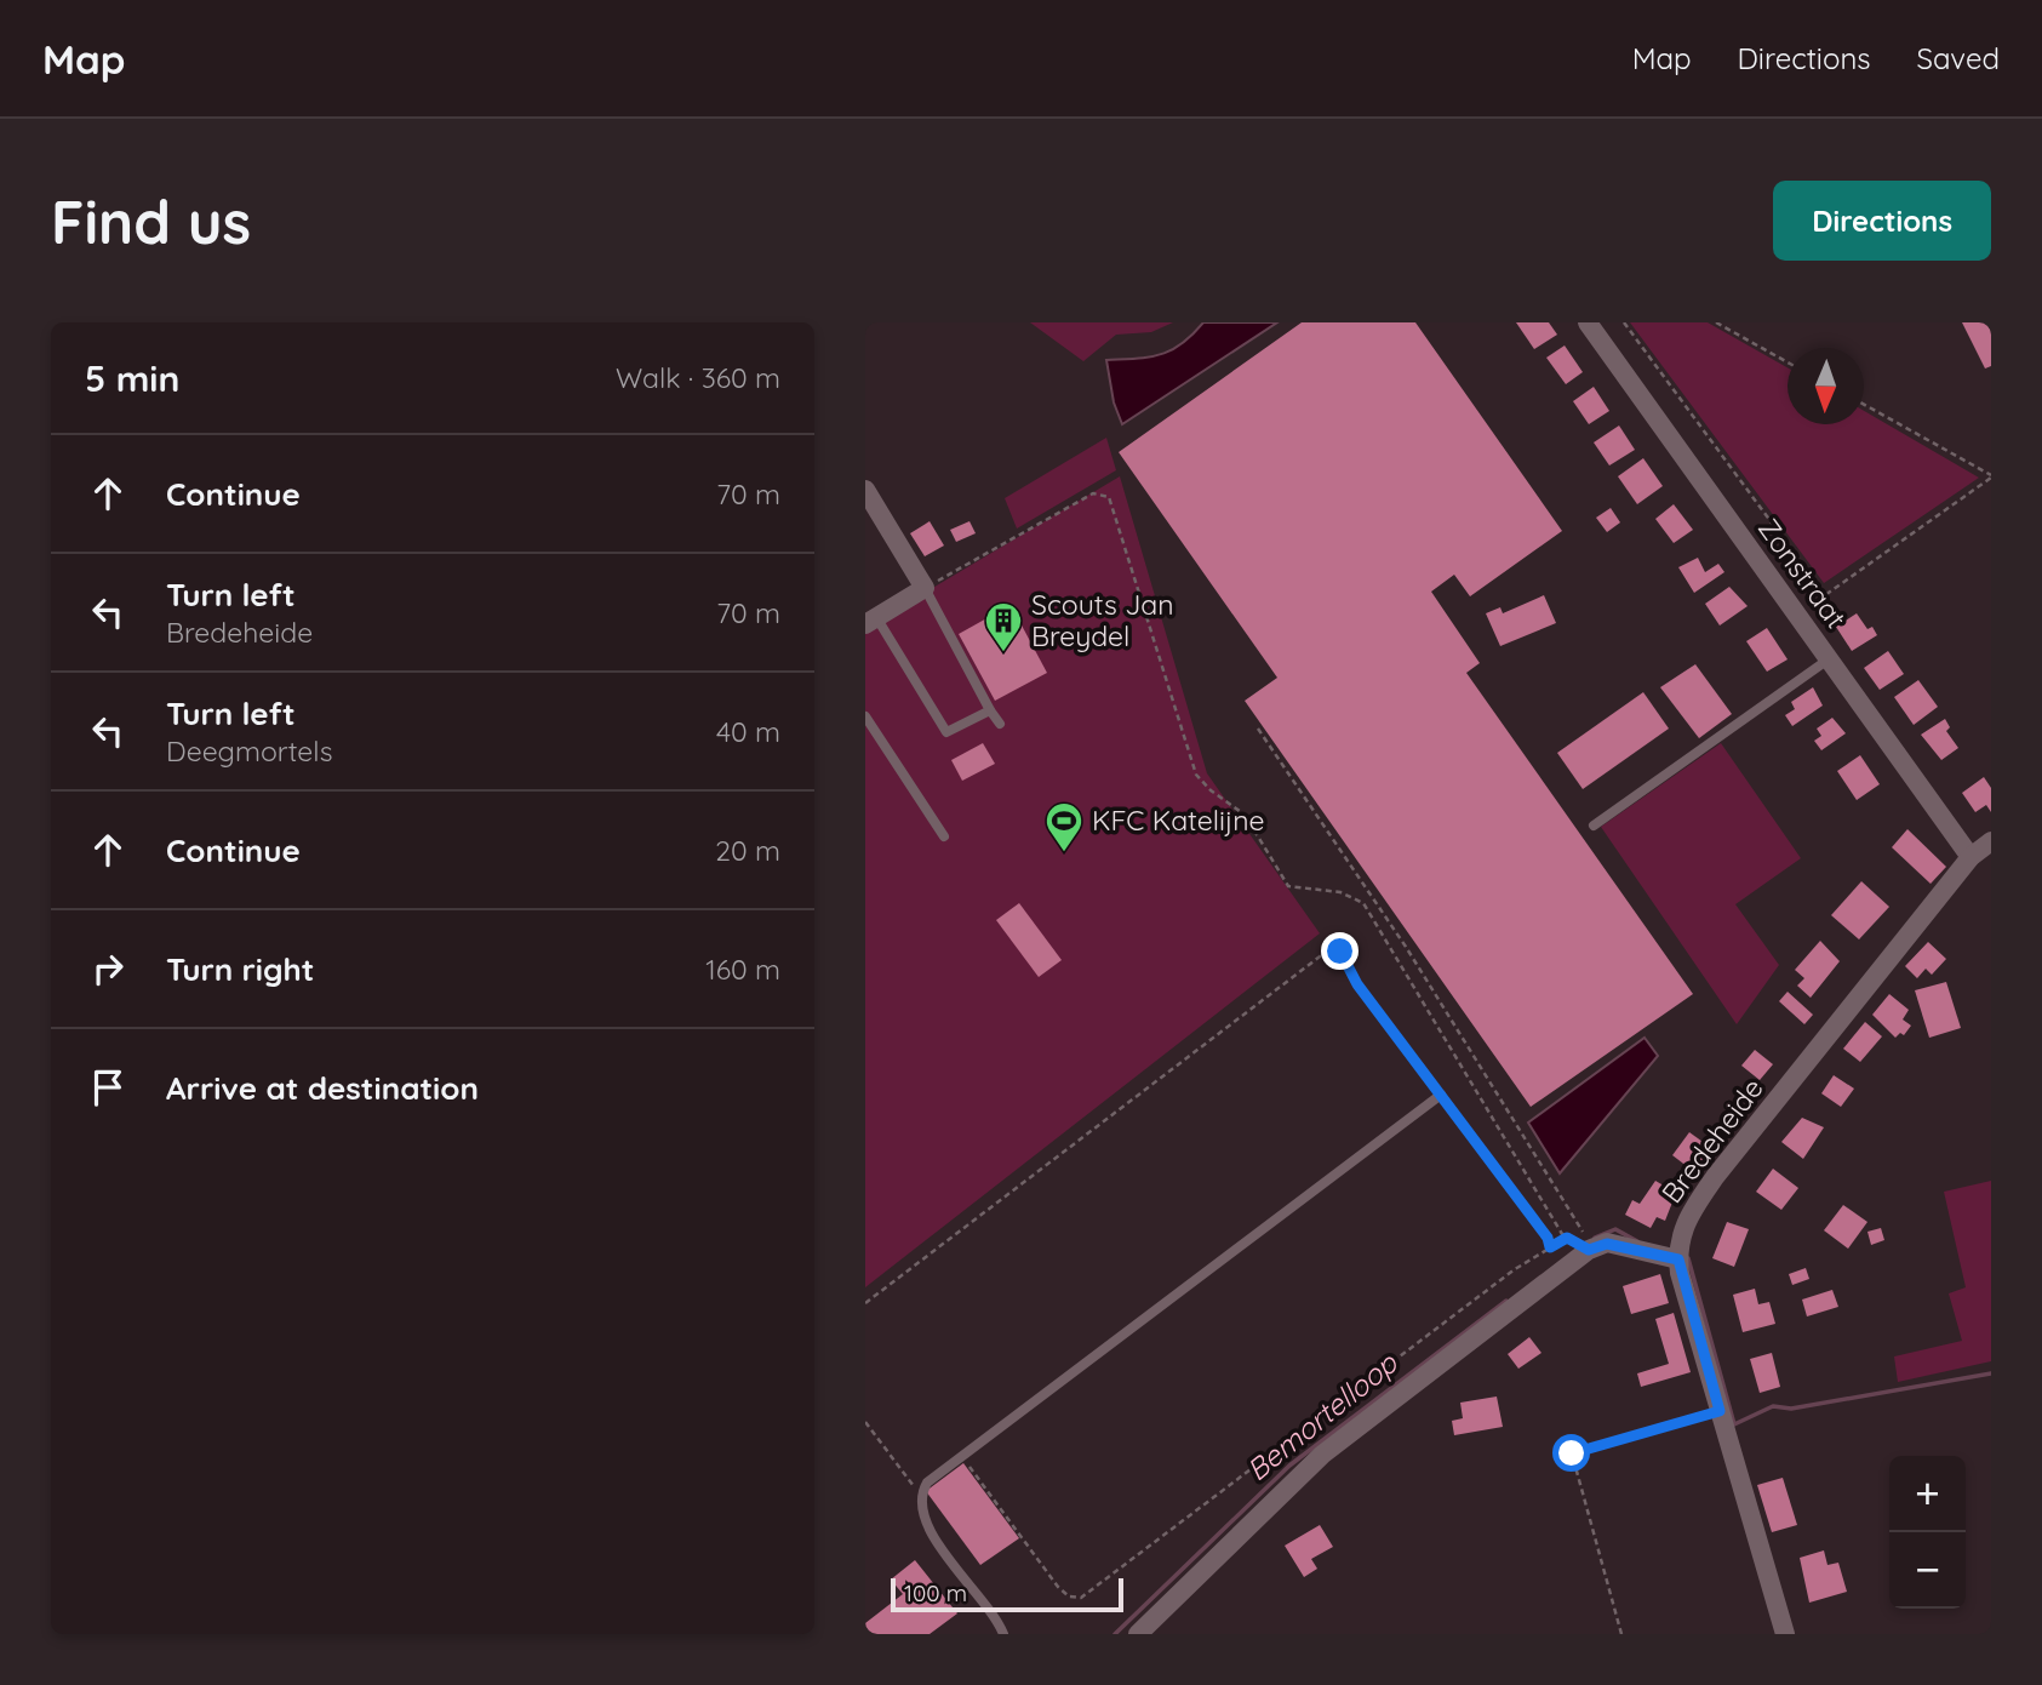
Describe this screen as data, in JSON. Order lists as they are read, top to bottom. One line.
{"streets":{"street":["Zonstraat","Bredeheide"]},"crossings":[["Zonstraat","Bredeheide"]],"water":["Bemortelloop"],"places":{"building":["Scouts Jan Breydel"],"sports":["KFC Katelijne"]},"scale_bar":"100 m","north":"bottom","page":{"header":"Map","nav":["Map","Directions","Saved"],"buttons":"Directions","title":"Find us","heading":["5 min","Walk · 360 m"],"list":[["Continue","70 m"],["Turn left","Bredeheide","70 m"],["Turn left","Deegmortels","40 m"],["Continue","20 m"],["Turn right","160 m"],"Arrive at destination"],"map_buttons":["+","−"],"scale":"100 m"}}
